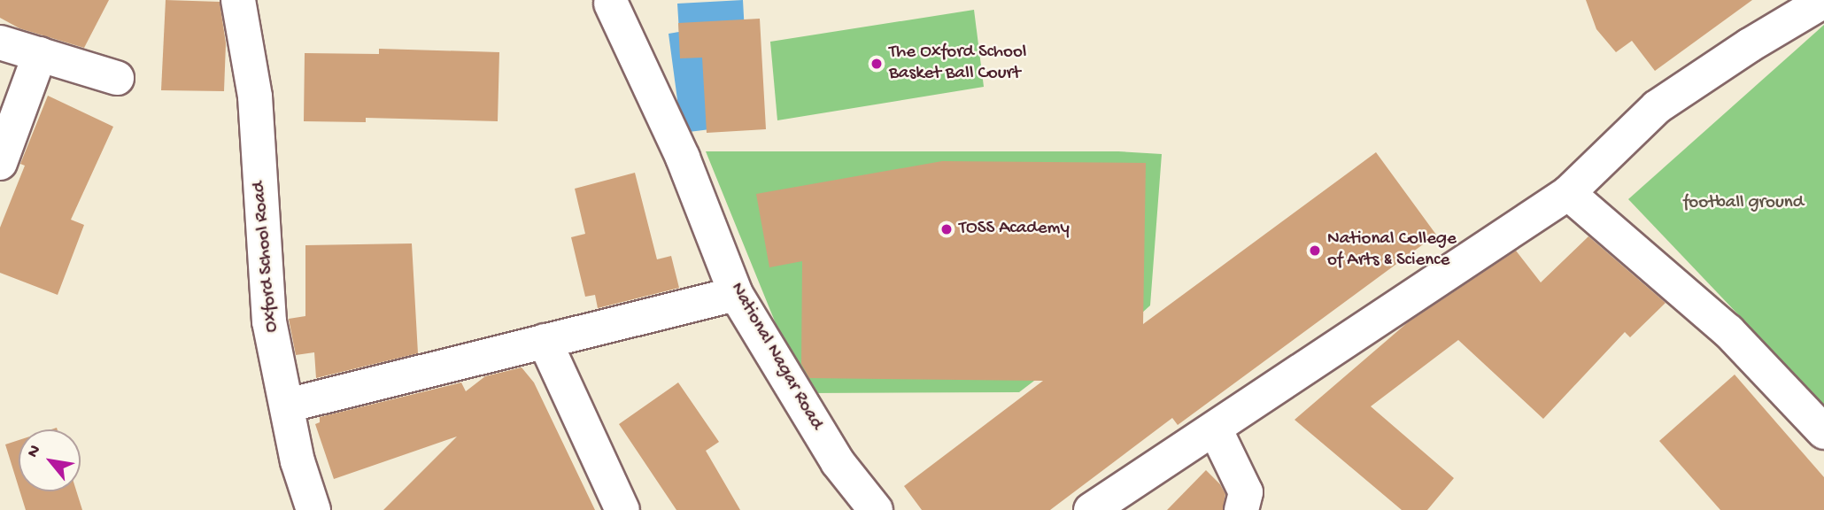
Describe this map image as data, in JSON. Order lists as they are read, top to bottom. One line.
{"streets":{"street":["Oxford School Road","National Nagar Road"]},"parks":["football ground"],"places":["The Oxford School Basket Ball Court","TOSS Academy","National College of Arts & Science"],"north":"top left"}
